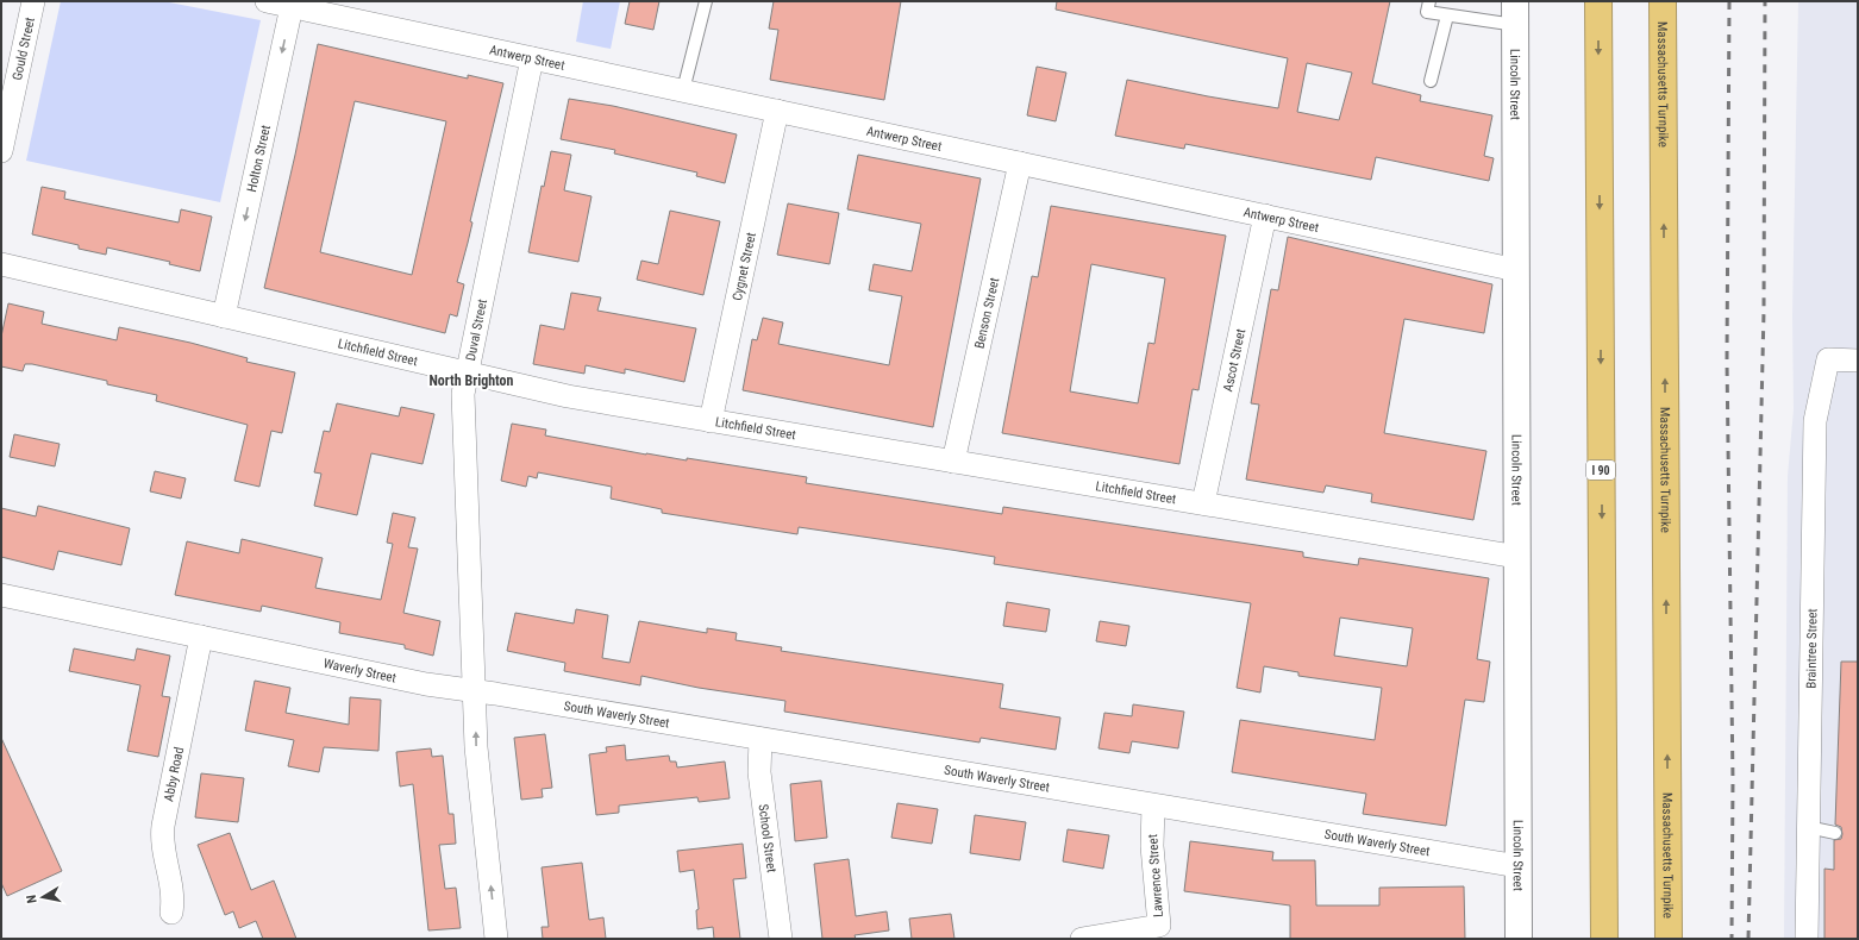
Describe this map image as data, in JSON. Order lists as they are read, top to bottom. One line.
{"streets":{"highway":["Massachusetts Turnpike","I 90"],"street":["Gould Street","Antwerp Street","Lincoln Street","Holton Street","Cygnet Street","Benson Street","Duval Street","Litchfield Street","Ascot Street","Braintree Street","Waverly Street","South Waverly Street","Abby Road","School Street","Lawrence Street"]},"crossings":[["Antwerp Street","Lincoln Street"],["Antwerp Street","Holton Street"],["Antwerp Street","Cygnet Street"],["Antwerp Street","Benson Street"],["Antwerp Street","Duval Street"],["Antwerp Street","Ascot Street"],["Lincoln Street","Litchfield Street"],["Lincoln Street","South Waverly Street"],["Holton Street","Litchfield Street"],["Cygnet Street","Litchfield Street"],["Benson Street","Litchfield Street"],["Duval Street","Litchfield Street"],["Duval Street","Waverly Street"],["Duval Street","South Waverly Street"],["Litchfield Street","Ascot Street"],["Waverly Street","South Waverly Street"],["Waverly Street","Abby Road"],["South Waverly Street","School Street"],["South Waverly Street","Lawrence Street"]],"one_way":["Holton Street"],"districts":["North Brighton"],"north":"left"}
